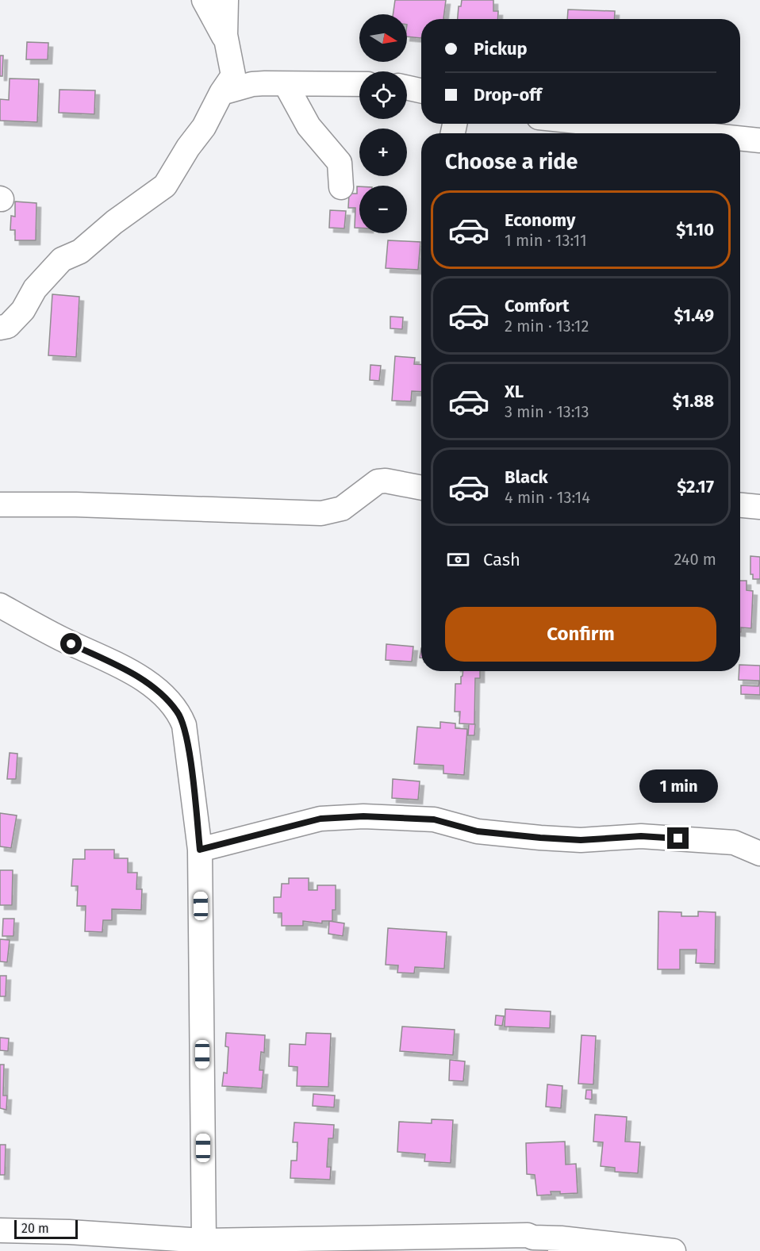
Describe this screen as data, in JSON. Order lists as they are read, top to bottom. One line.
{"scale_bar":"20 m","north":"right","page":{"map_buttons":["+","−"],"banner":["Pickup","Drop-off"],"heading":"Choose a ride","list":[{"name":"Economy","note":"1 min · 13:11","value":"$1.10"},{"name":"Comfort","note":"2 min · 13:12","value":"$1.49"},{"name":"XL","note":"3 min · 13:13","value":"$1.88"},{"name":"Black","note":"4 min · 13:14","value":"$2.17"}],"pay":["Cash","240 m"],"buttons":"Confirm","bubble":"1 min","scale":"20 m"}}
